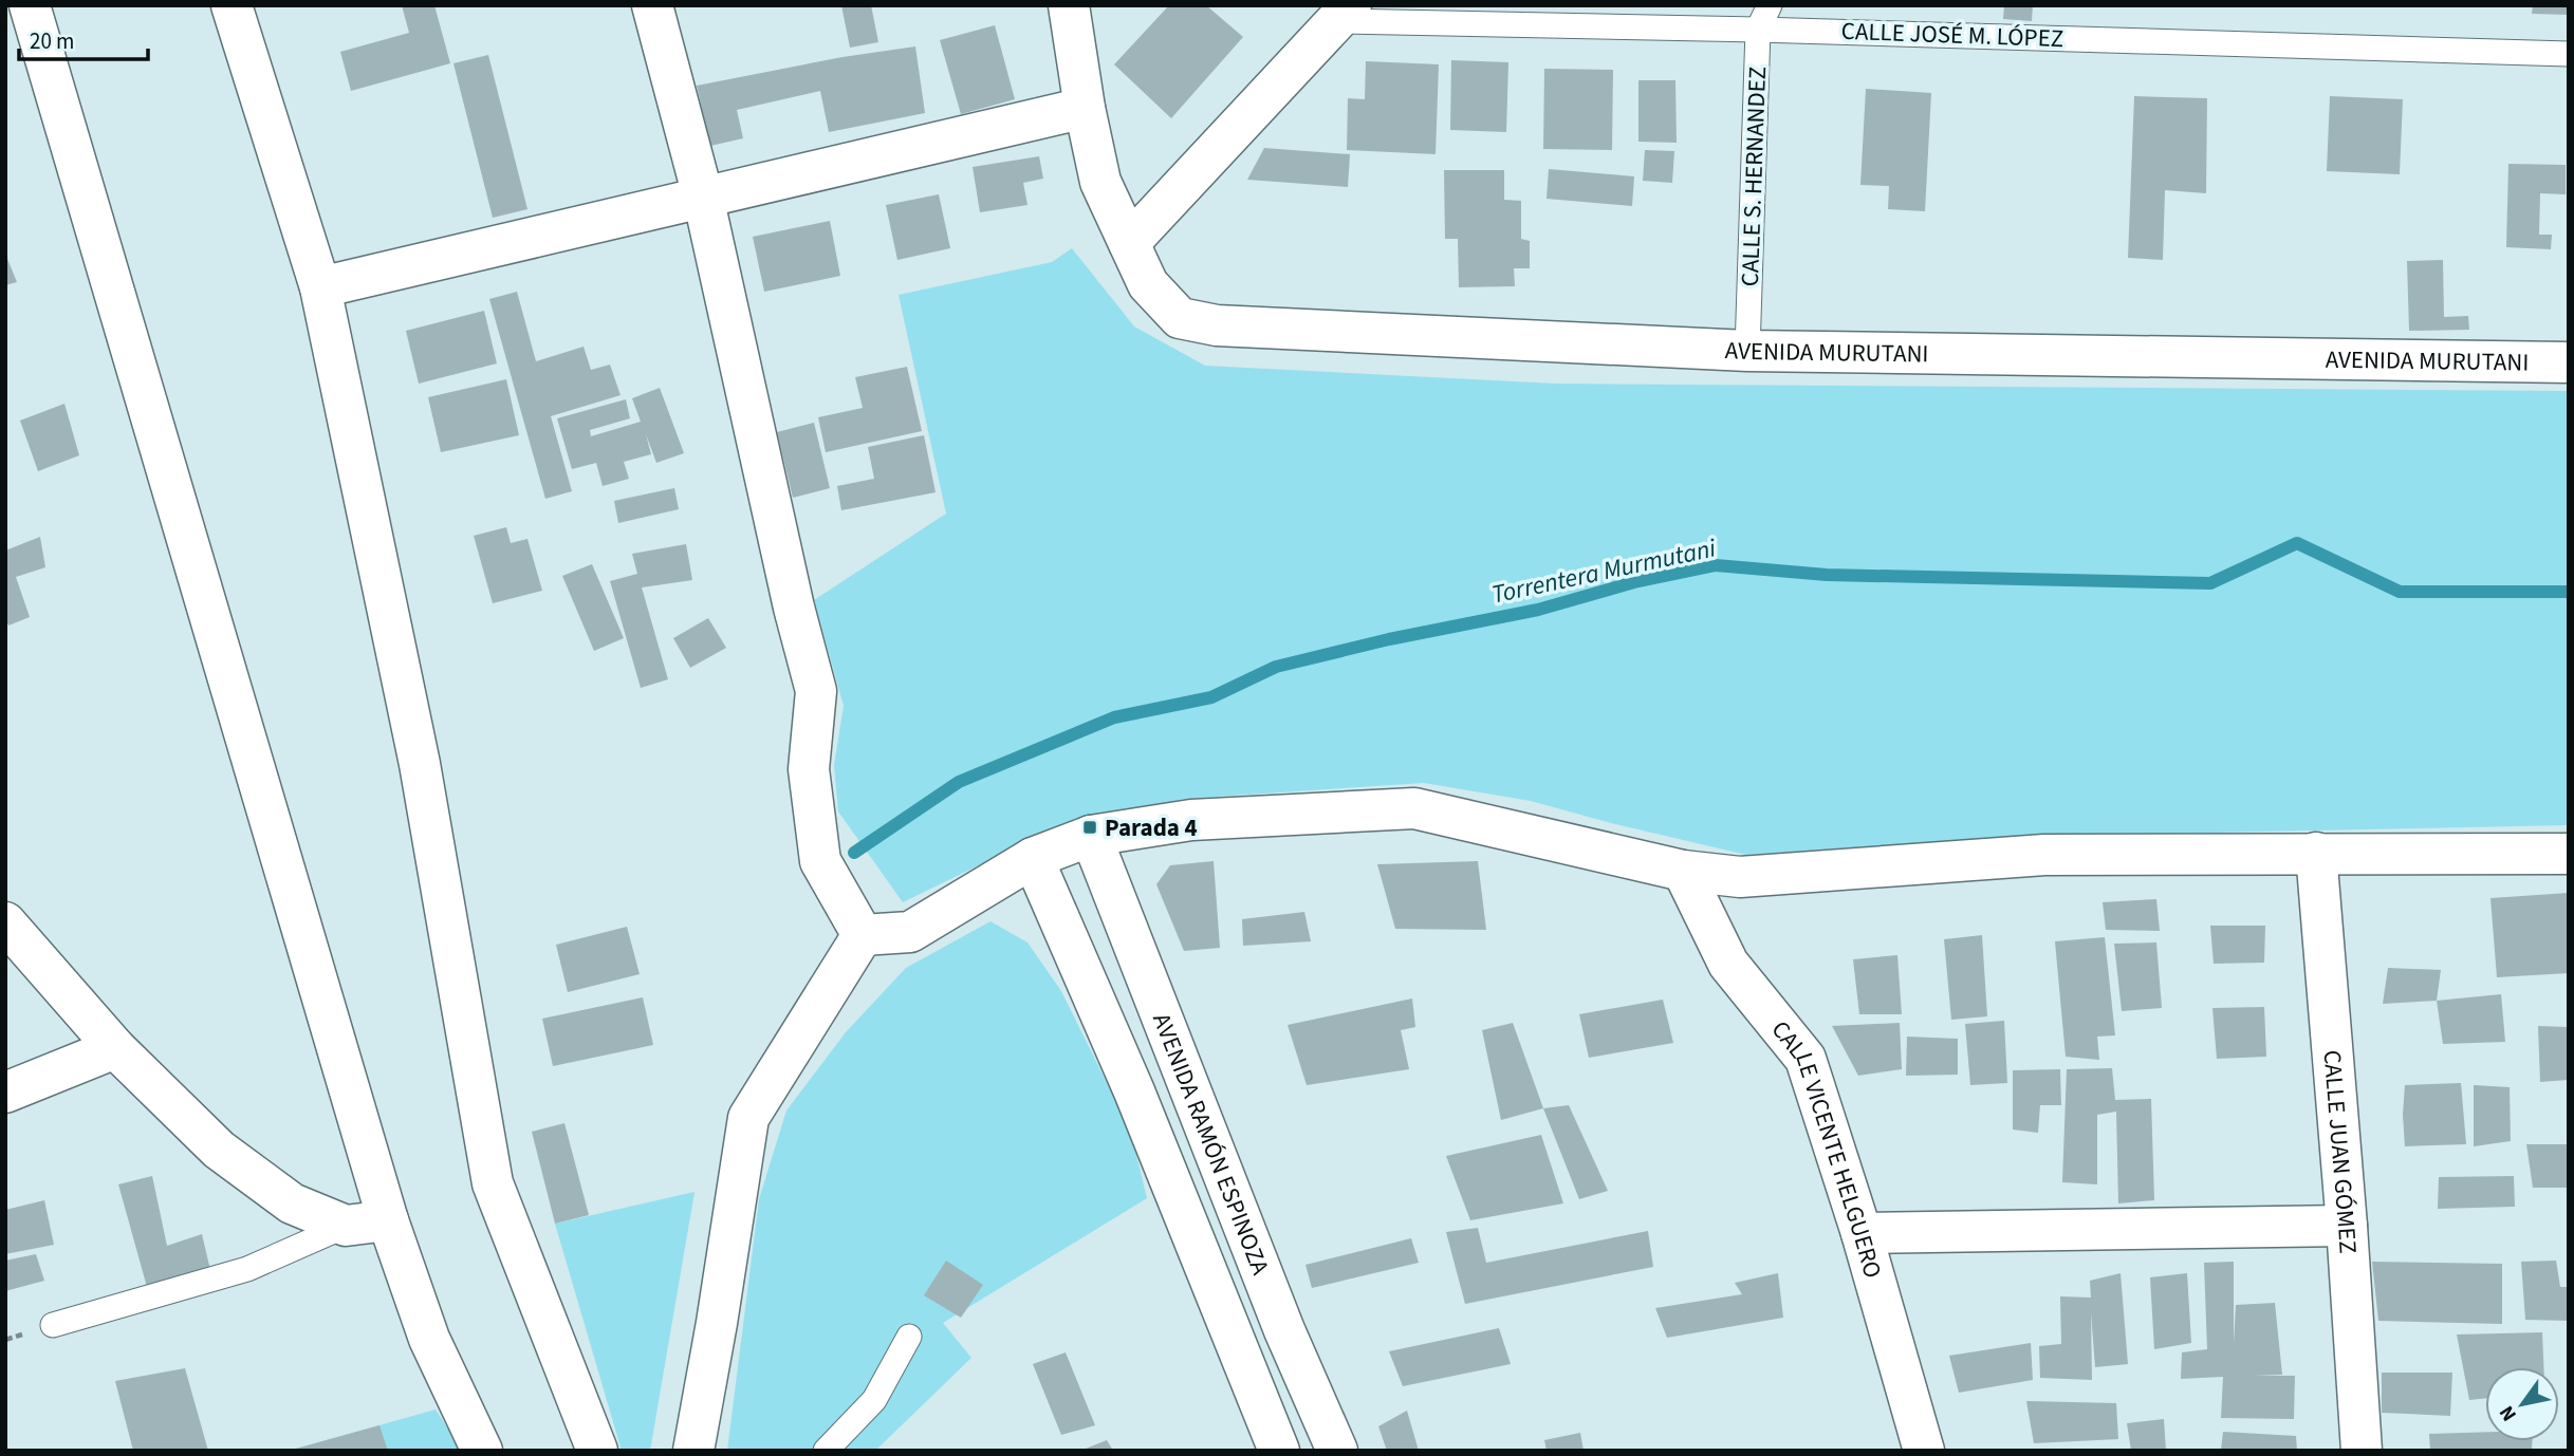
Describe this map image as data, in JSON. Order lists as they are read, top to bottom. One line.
{"streets":{"street":["AVENIDA MURUTANI","AVENIDA RAMÓN ESPINOZA","CALLE VICENTE HELGUERO","CALLE JUAN GÓMEZ"],"lane":["CALLE JOSÉ M. LÓPEZ","CALLE S. HERNANDEZ"]},"crossings":[["CALLE JOSÉ M. LÓPEZ","CALLE S. HERNANDEZ"],["CALLE S. HERNANDEZ","AVENIDA MURUTANI"]],"water":["Torrentera Murmutani"],"places":{"transit":["Parada 4"]},"scale_bar":"20 m","north":"bottom left"}
